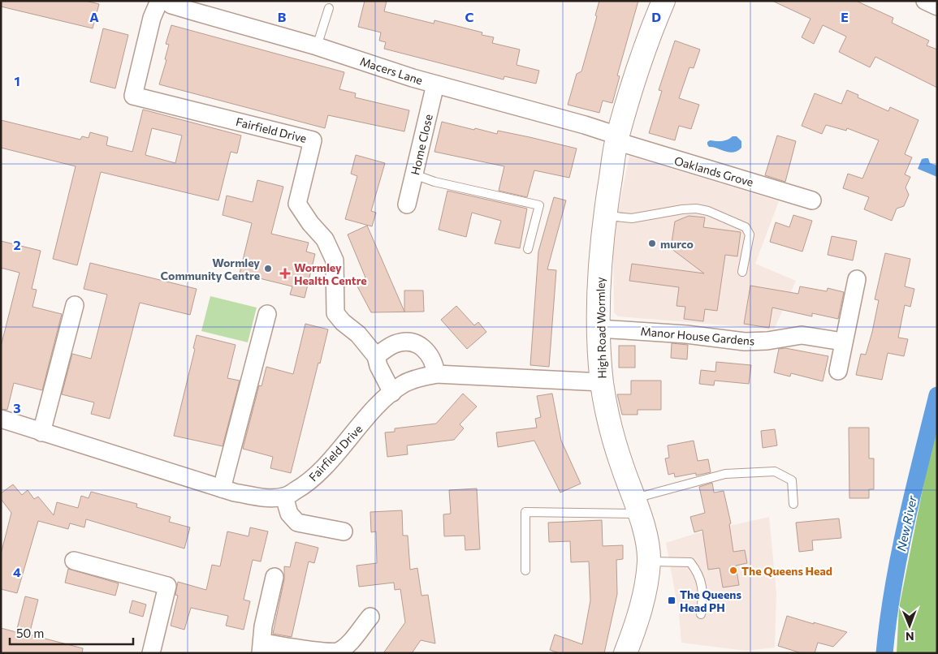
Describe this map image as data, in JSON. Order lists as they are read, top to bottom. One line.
{"streets":{"main road":["High Road Wormley"],"street":["Macers Lane","Fairfield Drive","Home Close","Oaklands Grove","Manor House Gardens"]},"crossings":[["Macers Lane","Home Close"],["Macers Lane","Oaklands Grove"],["Macers Lane","High Road Wormley"],["Fairfield Drive","High Road Wormley"],["Oaklands Grove","High Road Wormley"],["High Road Wormley","Manor House Gardens"]],"water":["New River"],"places":{"other":["murco","Wormley Community Centre","The Queens Head"],"health":["Wormley Health Centre"],"transit":["The Queens Head PH"]},"scale_bar":"50 m","north":"bottom","grid":{"columns":["A","B","C","D","E"],"rows":["1","2","3","4"]}}
